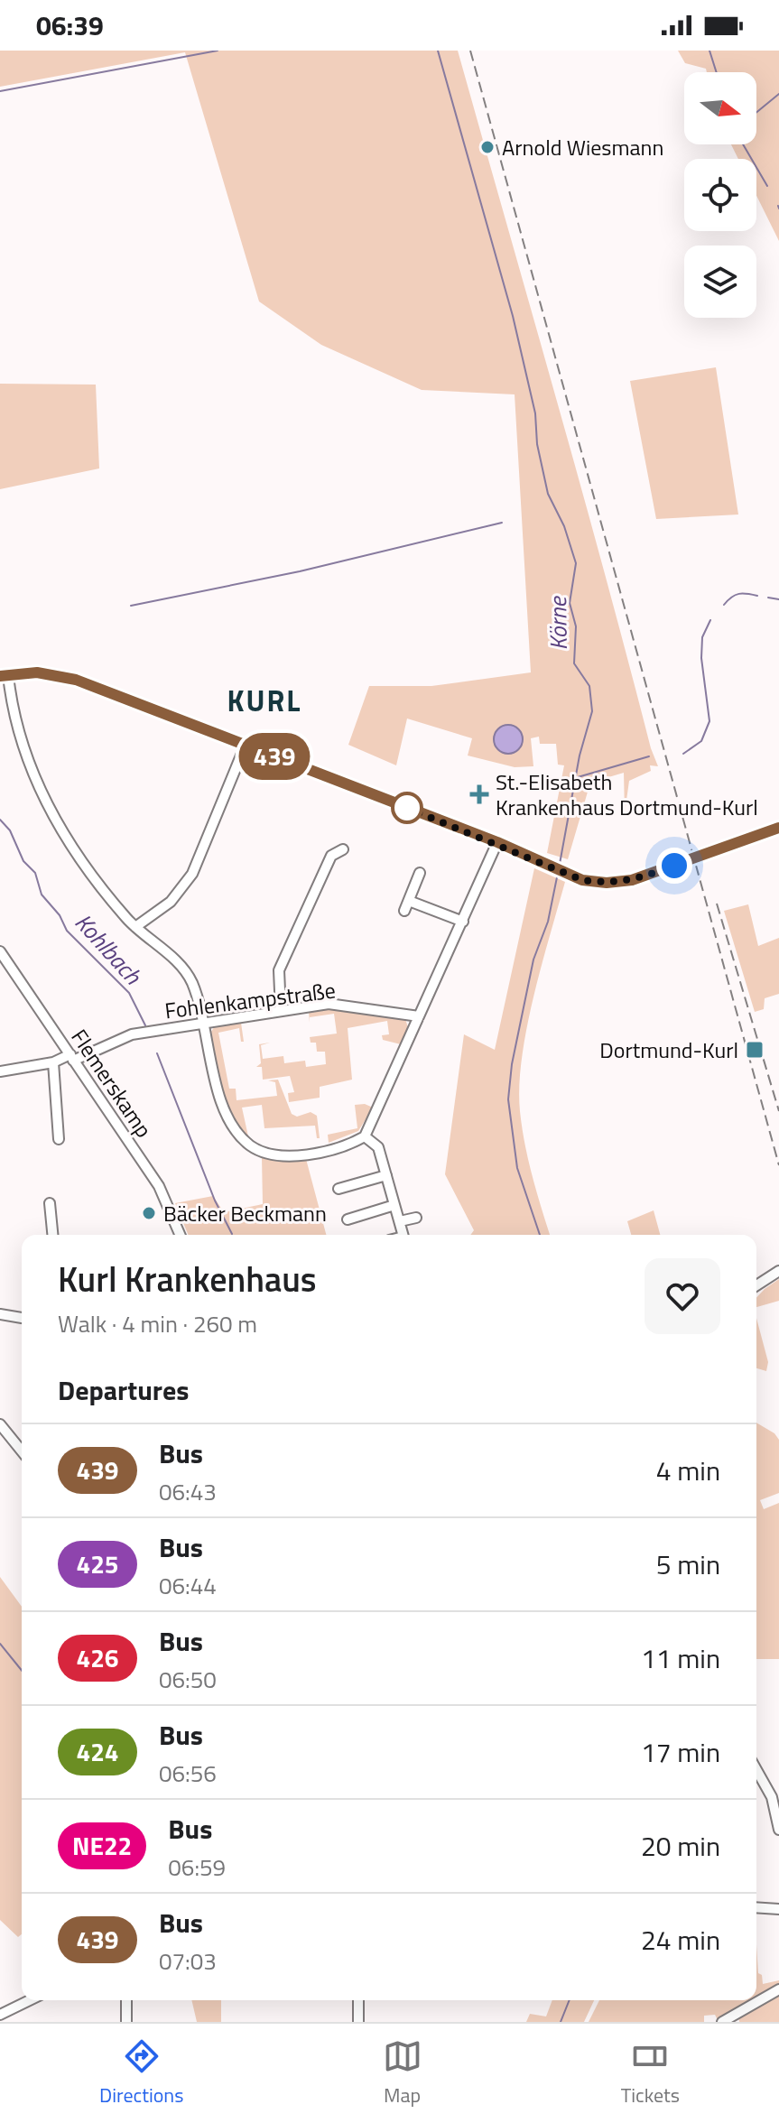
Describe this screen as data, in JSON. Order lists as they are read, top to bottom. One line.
{"streets":{"street":["Fohlenkampstraße","Flemerskamp"]},"crossings":[["Fohlenkampstraße","Flemerskamp"]],"districts":["KURL"],"water":["Körne","Kohlbach"],"places":{"other":["Arnold Wiesmann","Bäcker Beckmann"],"health":["St.-Elisabeth Krankenhaus Dortmund-Kurl"],"transit":["Dortmund-Kurl"]},"lines":["bus line 439"],"north":"right","page":{"status":"06:39","on_map":"439","heading":[["Kurl Krankenhaus","Walk · 4 min · 260 m"],"Departures"],"list":[{"mark":"439","name":"Bus","note":"06:43","value":"4 min"},{"mark":"425","name":"Bus","note":"06:44","value":"5 min"},{"mark":"426","name":"Bus","note":"06:50","value":"11 min"},{"mark":"424","name":"Bus","note":"06:56","value":"17 min"},{"mark":"NE22","name":"Bus","note":"06:59","value":"20 min"},{"mark":"439","name":"Bus","note":"07:03","value":"24 min"}],"tabs":["Directions","Map","Tickets"]}}
